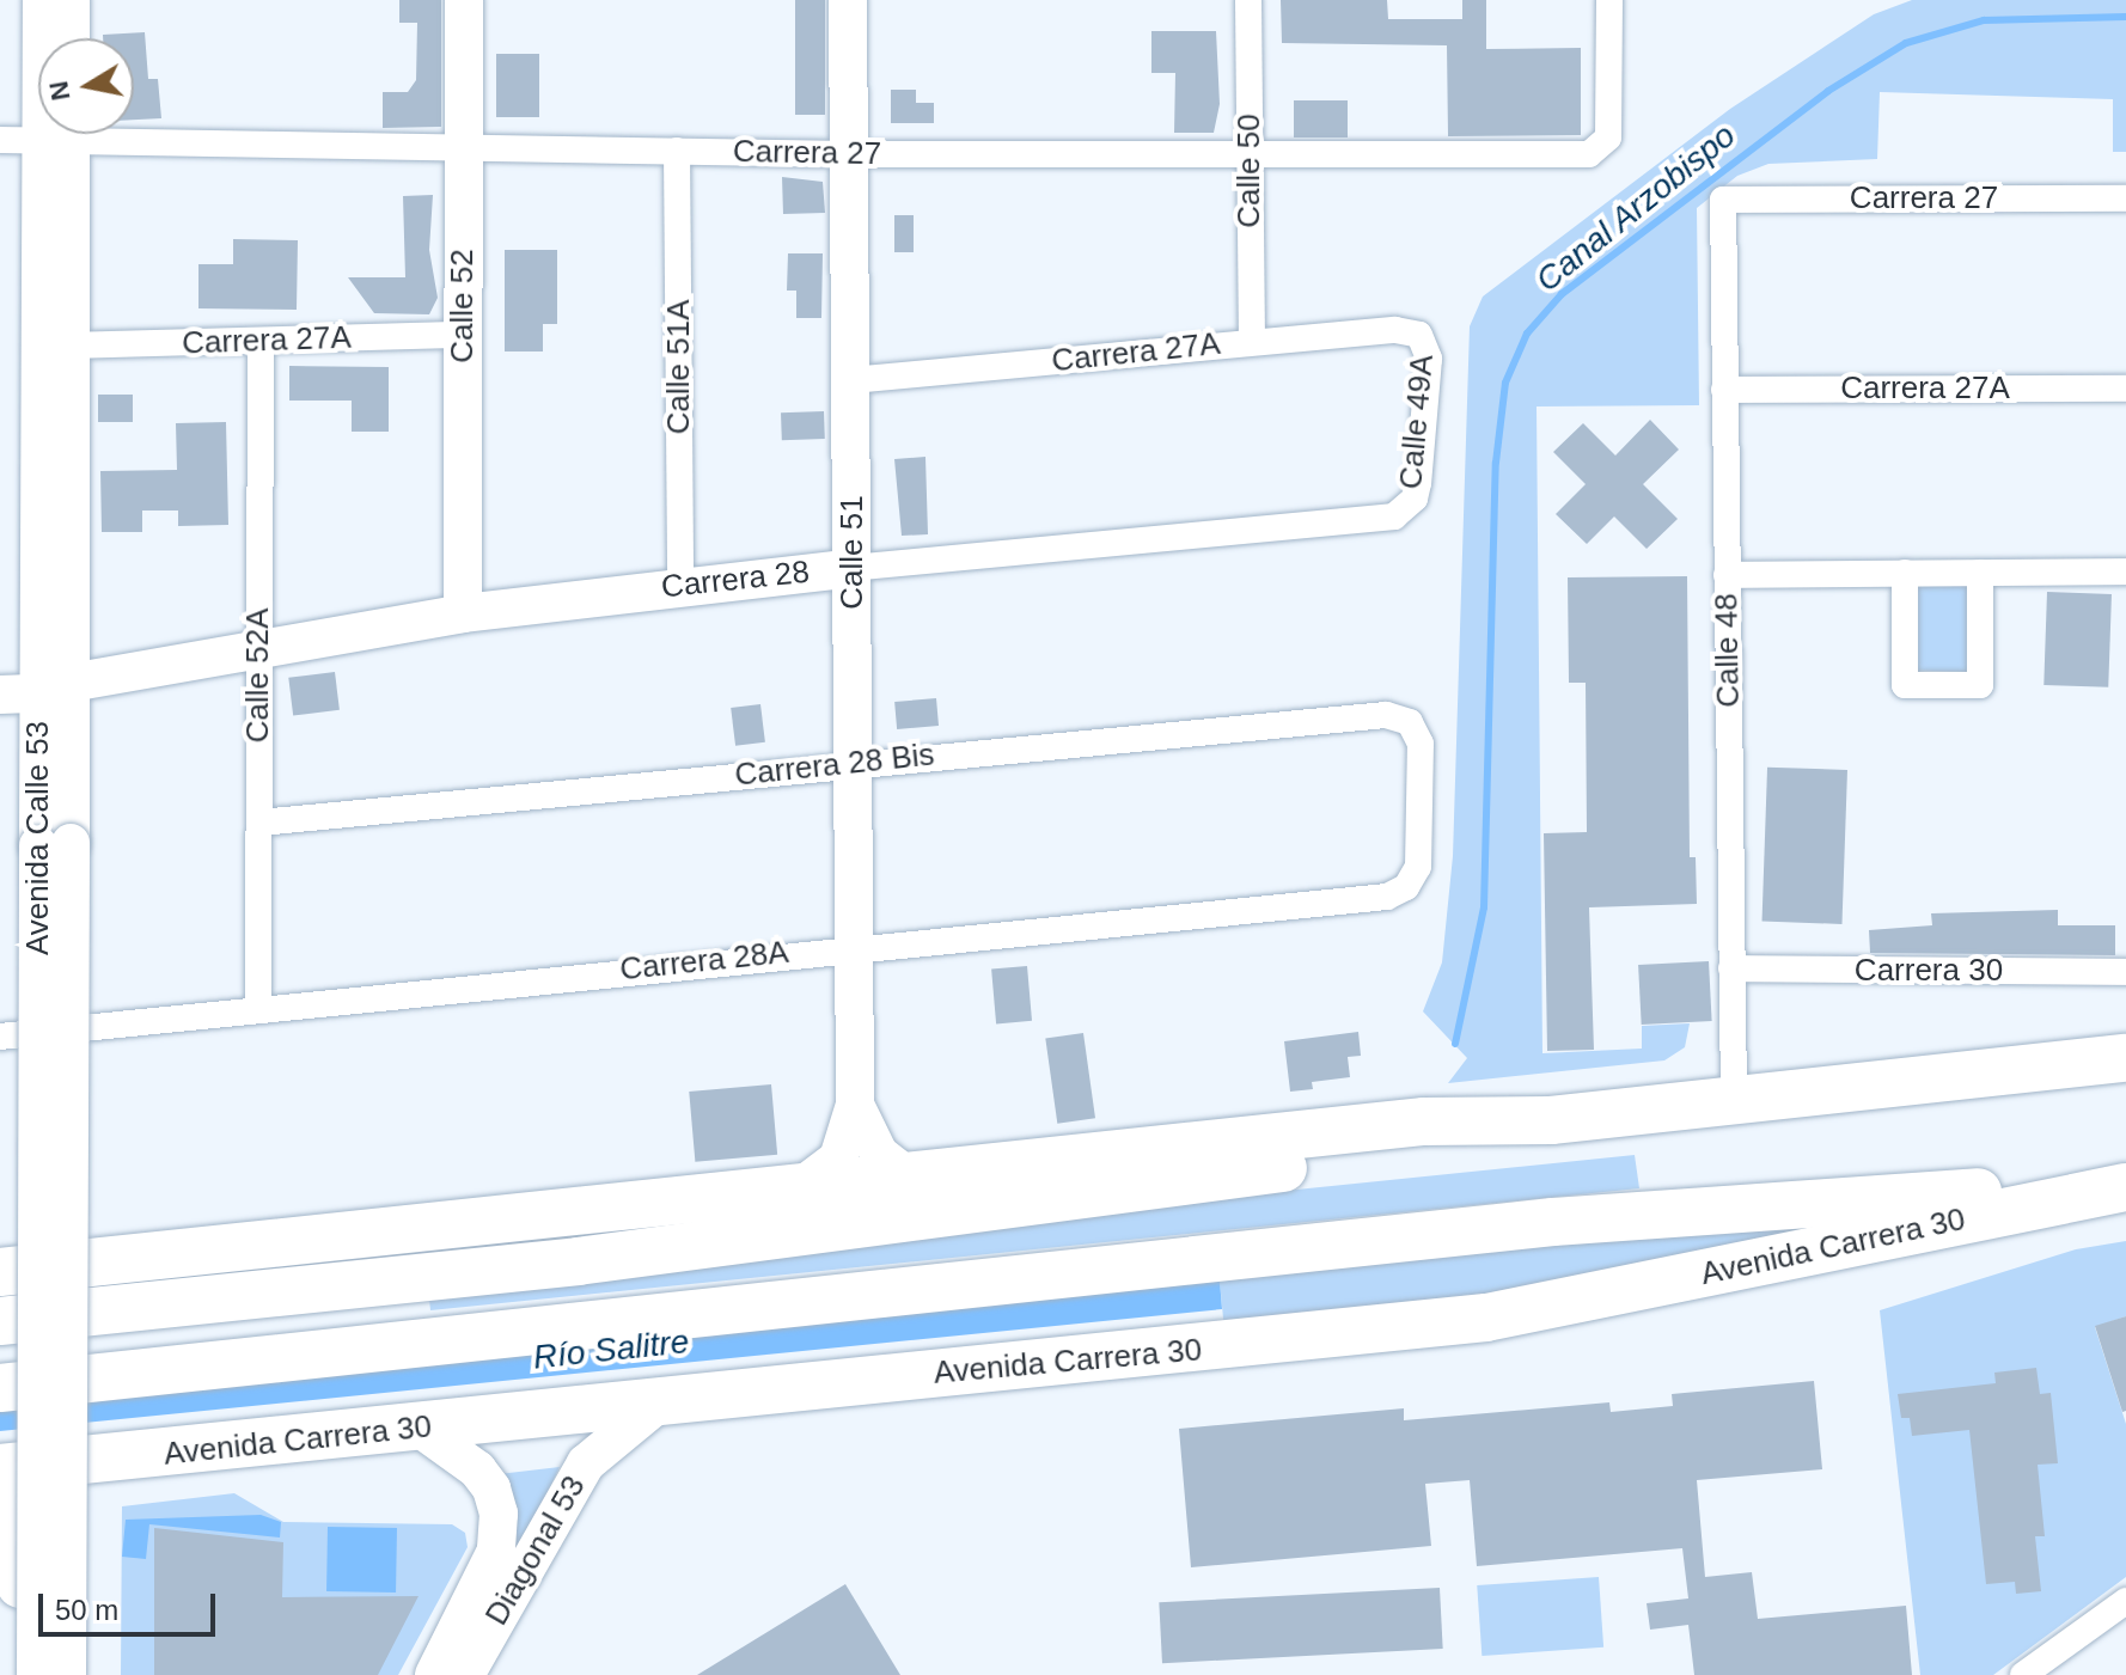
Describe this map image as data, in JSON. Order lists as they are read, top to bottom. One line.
{"streets":{"highway":["Avenida Carrera 30"],"street":["Carrera 27","Calle 50","Calle 52","Carrera 27A","Calle 51A","Calle 49A","Calle 51","Carrera 28","Calle 48","Calle 52A","Carrera 28 Bis","Avenida Calle 53","Carrera 28A","Carrera 30","Diagonal 53"]},"crossings":[["Carrera 27","Calle 50"],["Carrera 27","Calle 52"],["Carrera 27","Calle 51A"],["Carrera 27","Calle 51"],["Carrera 27","Calle 48"],["Calle 50","Carrera 27A"],["Calle 52","Carrera 27A"],["Calle 52","Carrera 28"],["Carrera 27A","Calle 49A"],["Carrera 27A","Calle 51"],["Carrera 27A","Calle 48"],["Carrera 27A","Calle 52A"],["Carrera 27A","Avenida Calle 53"],["Calle 51A","Carrera 28"],["Calle 49A","Carrera 28"],["Calle 51","Carrera 28"],["Calle 51","Carrera 28 Bis"],["Calle 51","Carrera 28A"],["Carrera 28","Calle 52A"],["Carrera 28","Avenida Calle 53"],["Calle 48","Carrera 30"],["Calle 52A","Carrera 28 Bis"],["Calle 52A","Carrera 28A"],["Carrera 28 Bis","Carrera 28A"],["Avenida Carrera 30","Diagonal 53"]],"water":["Canal Arzobispo","Río Salitre"],"scale_bar":"50 m","north":"left"}
